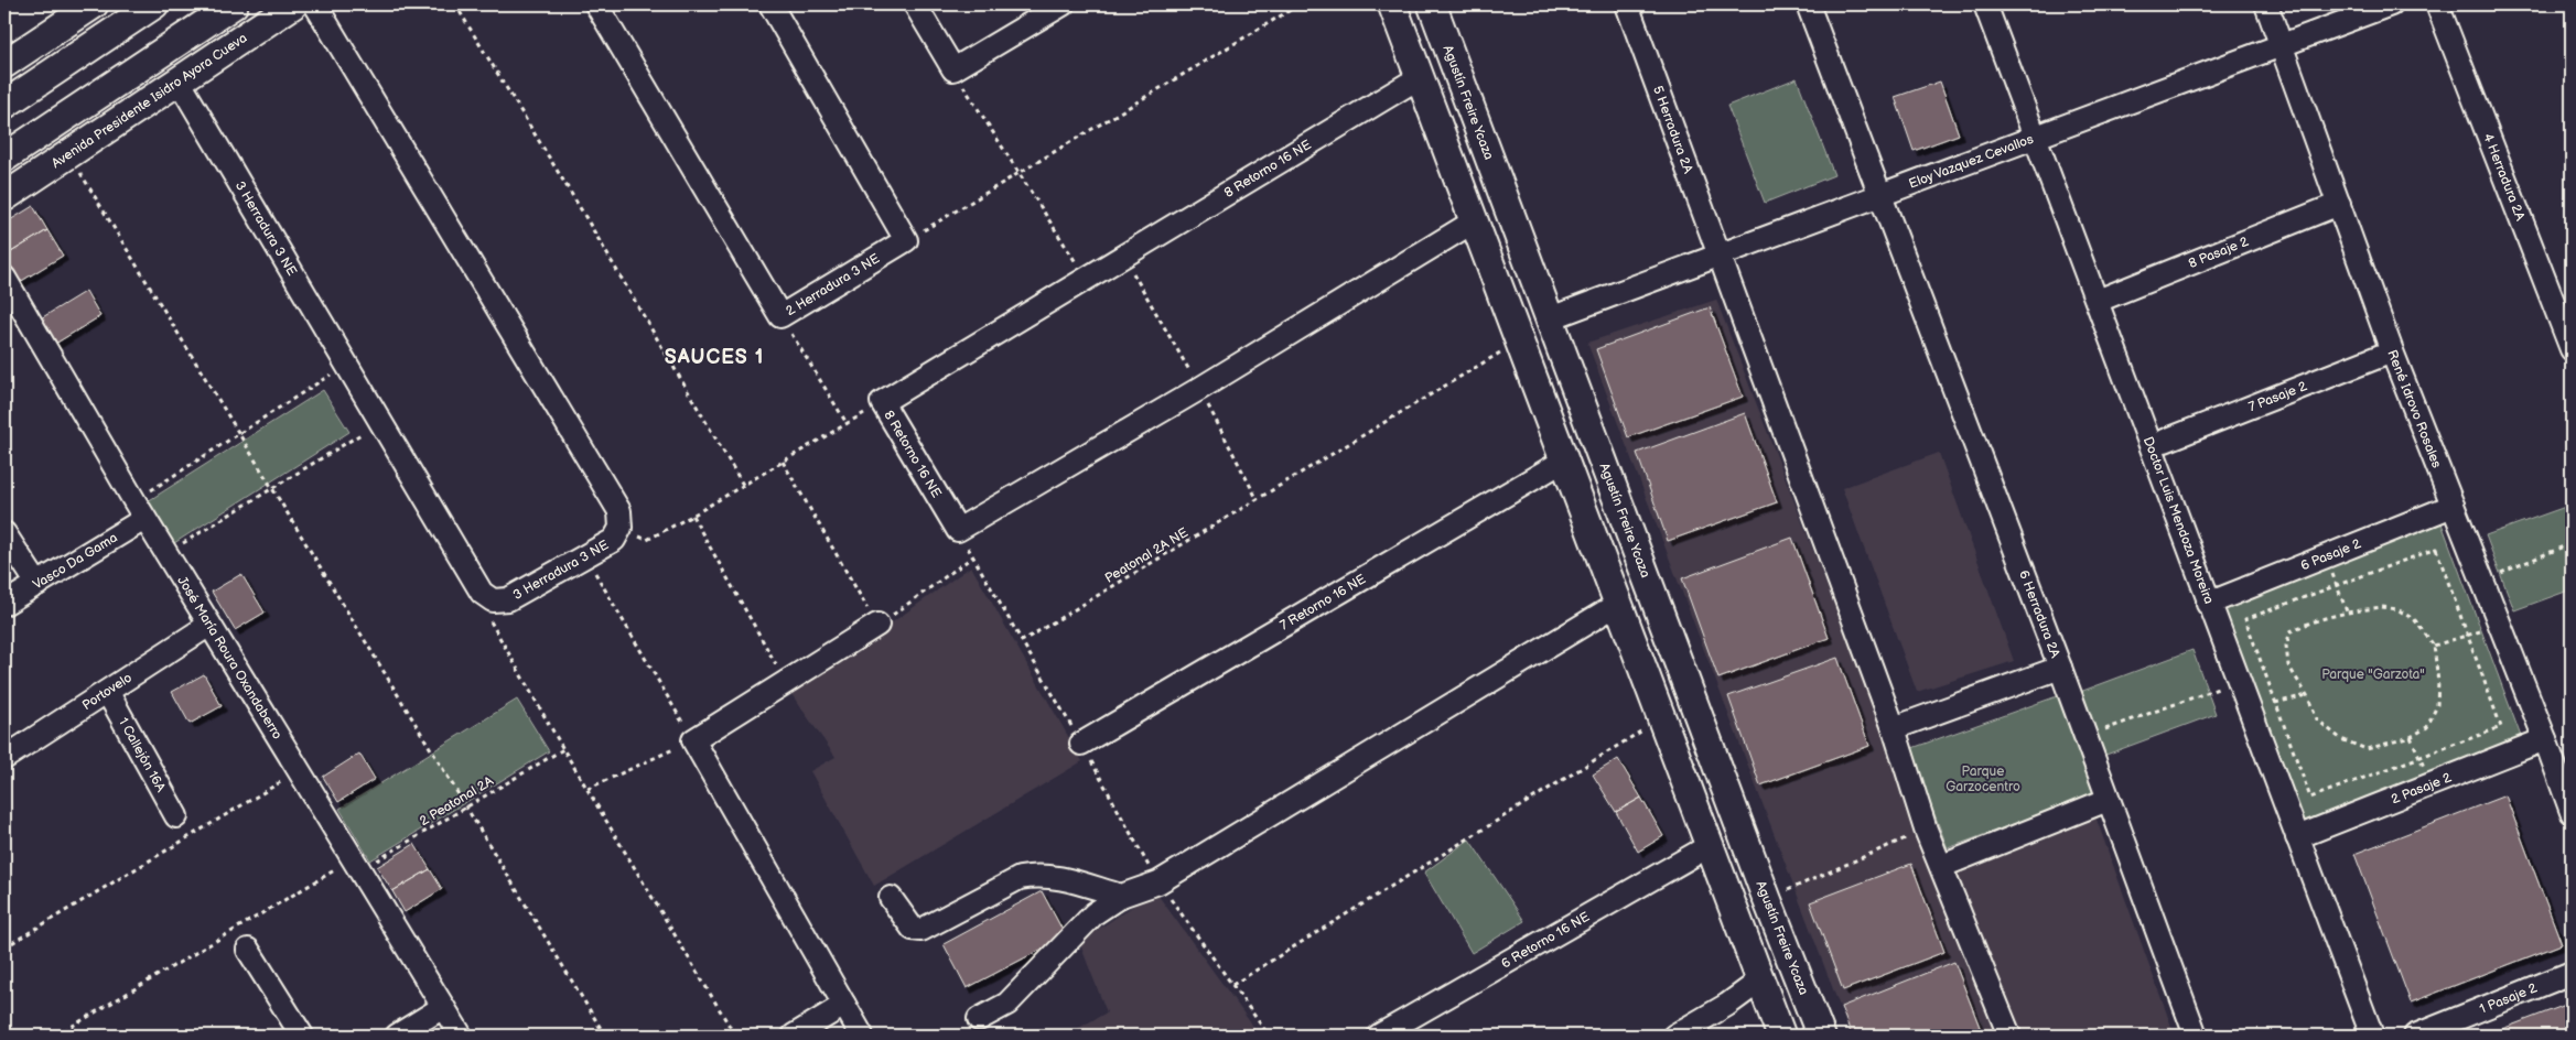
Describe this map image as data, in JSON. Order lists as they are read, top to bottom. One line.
{"streets":{"main road":["Avenida Presidente Isidro Ayora Cueva","Agustín Freire Ycaza"],"street":["5 Herradura 2A","Eloy Vazquez Cevallos","8 Retorno 16 NE","4 Herradura 2A","3 Herradura 3 NE","8 Pasaje 2","2 Herradura 3 NE","7 Pasaje 2","René Idrovo Rosales","Doctor Luis Mendoza Moreira","6 Pasaje 2","Vasco Da Gama","7 Retorno 16 NE","6 Herradura 2A","José María Roura Oxandaberro","Portovelo","1 Callejón 16A","2 Pasaje 2","6 Retorno 16 NE","1 Pasaje 2"],"path":["Peatonal 2A NE","2 Peatonal 2A"]},"crossings":[["Avenida Presidente Isidro Ayora Cueva","3 Herradura 3 NE"],["Agustín Freire Ycaza","Eloy Vazquez Cevallos"],["5 Herradura 2A","Eloy Vazquez Cevallos"],["Eloy Vazquez Cevallos","René Idrovo Rosales"],["Eloy Vazquez Cevallos","Doctor Luis Mendoza Moreira"],["Eloy Vazquez Cevallos","6 Herradura 2A"],["8 Pasaje 2","René Idrovo Rosales"],["8 Pasaje 2","Doctor Luis Mendoza Moreira"],["7 Pasaje 2","René Idrovo Rosales"],["René Idrovo Rosales","6 Pasaje 2"],["René Idrovo Rosales","2 Pasaje 2"],["Doctor Luis Mendoza Moreira","6 Pasaje 2"],["Doctor Luis Mendoza Moreira","2 Pasaje 2"],["Vasco Da Gama","José María Roura Oxandaberro"],["José María Roura Oxandaberro","Portovelo"],["José María Roura Oxandaberro","2 Peatonal 2A"],["Portovelo","1 Callejón 16A"]],"districts":["SAUCES 1"],"parks":["Parque \"Garzota\"","Parque Garzocentro"]}
